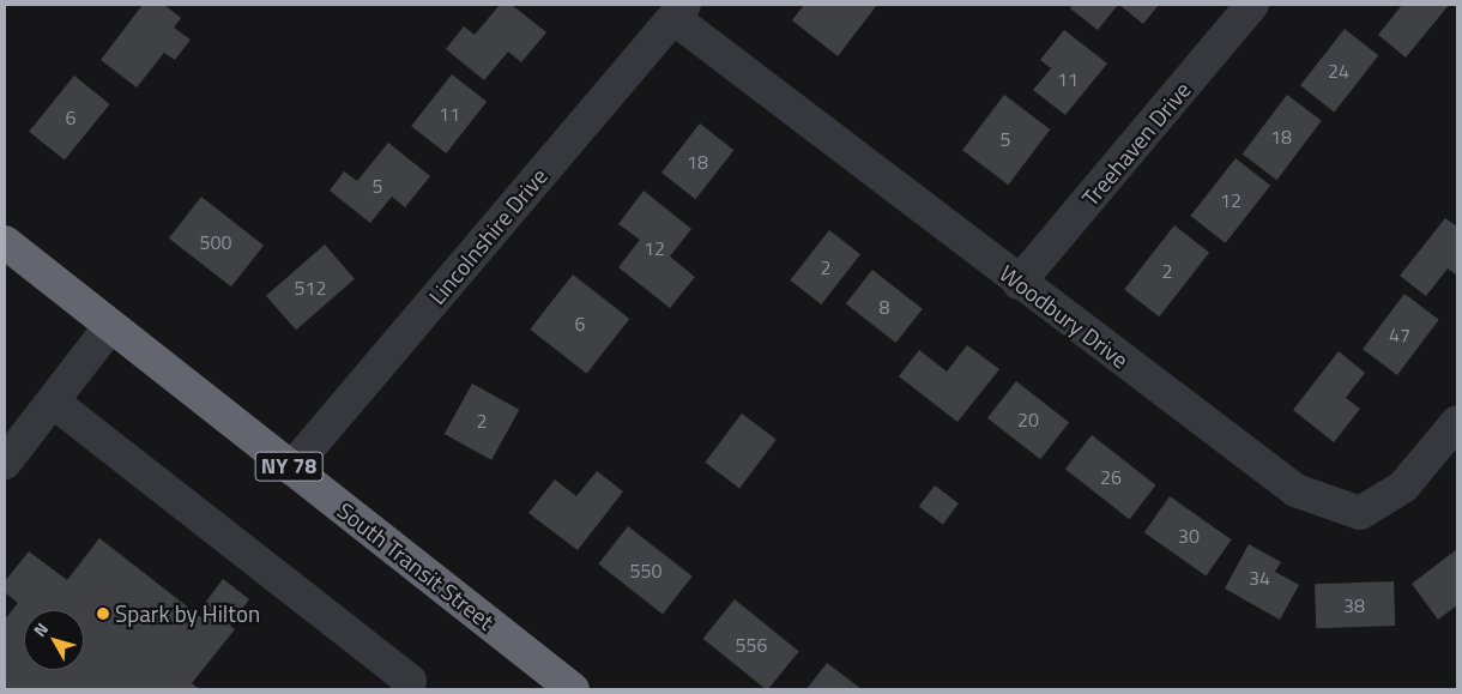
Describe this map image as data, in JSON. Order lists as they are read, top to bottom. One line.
{"streets":{"highway":["NY 78","South Transit Street"],"street":["Treehaven Drive","Lincolnshire Drive","Woodbury Drive"]},"crossings":[["Treehaven Drive","Woodbury Drive"],["Lincolnshire Drive","Woodbury Drive"],["Lincolnshire Drive","South Transit Street"]],"places":["Spark by Hilton"],"house_numbers":["24","11","11","6","18","5","18","5","12","500","12","2","2","512","8","6","47","20","2","26","30","550","34","38","556"],"north":"top left"}
